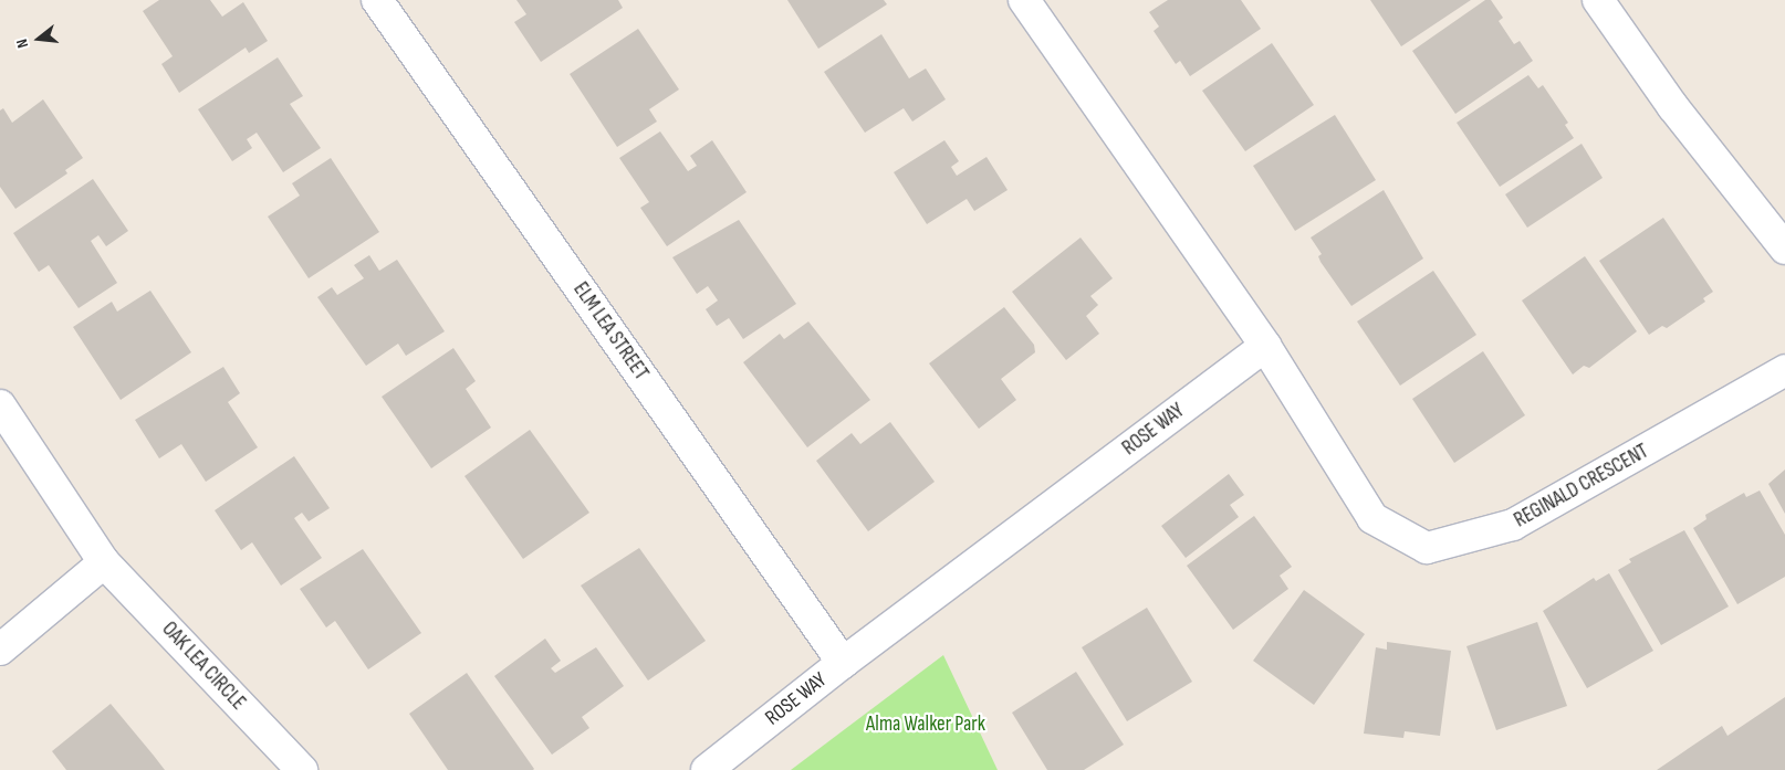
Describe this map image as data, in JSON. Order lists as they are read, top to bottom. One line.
{"streets":{"street":["ELM LEA STREET","ROSE WAY","REGINALD CRESCENT","OAK LEA CIRCLE"]},"crossings":[["ELM LEA STREET","ROSE WAY"],["ROSE WAY","REGINALD CRESCENT"]],"parks":["Alma Walker Park"],"north":"left"}
